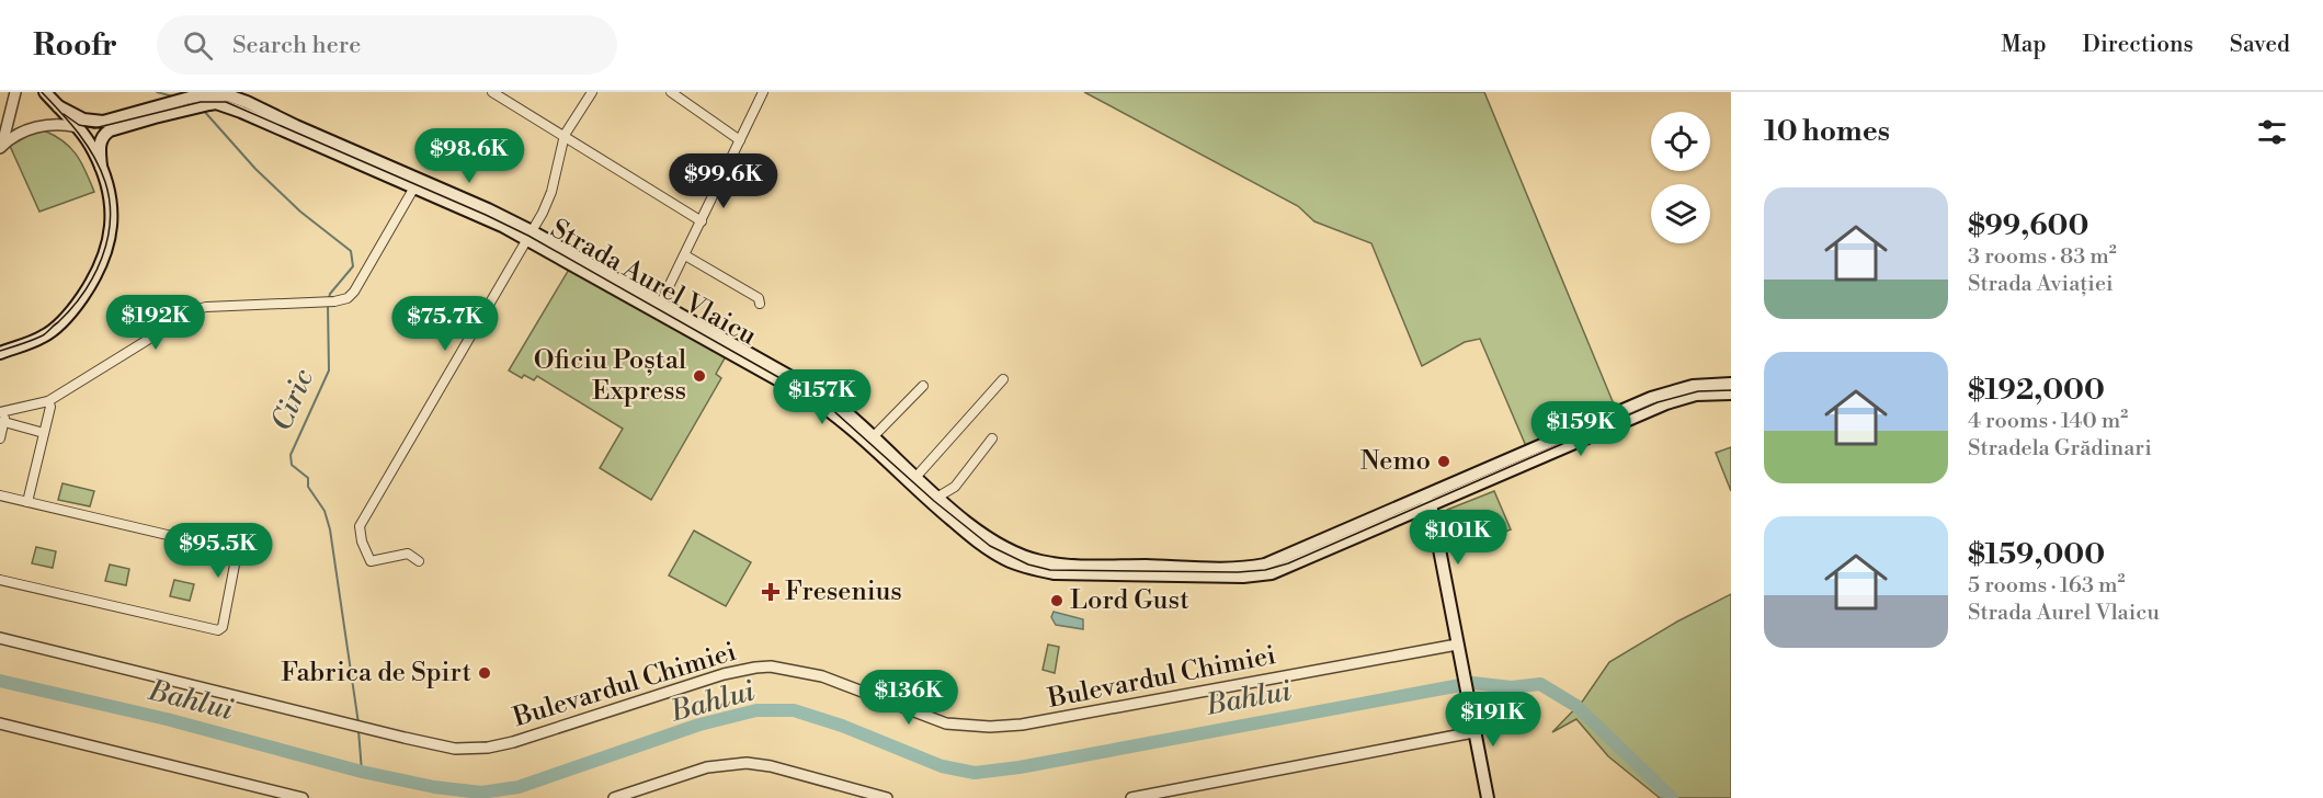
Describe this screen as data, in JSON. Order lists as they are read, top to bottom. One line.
{"streets":{"main road":["Strada Aurel Vlaicu"],"street":["Bulevardul Chimiei"]},"water":["Ciric","Bahlui"],"places":{"other":["Oficiu Poștal Express","Nemo","Lord Gust","Fabrica de Spirt"],"health":["Fresenius"]},"page":{"header":"Roofr","search":"Search here","nav":["Map","Directions","Saved"],"heading":"10 homes","price":["$98.6K","$99.6K","$192K","$75.7K","$157K","$159K","$101K","$95.5K","$136K","$191K"],"list":[{"name":"$99,600","note":"3 rooms · 83 m² · Strada Aviației"},{"name":"$192,000","note":"4 rooms · 140 m² · Stradela Grădinari"},{"name":"$159,000","note":"5 rooms · 163 m² · Strada Aurel Vlaicu"}]}}
